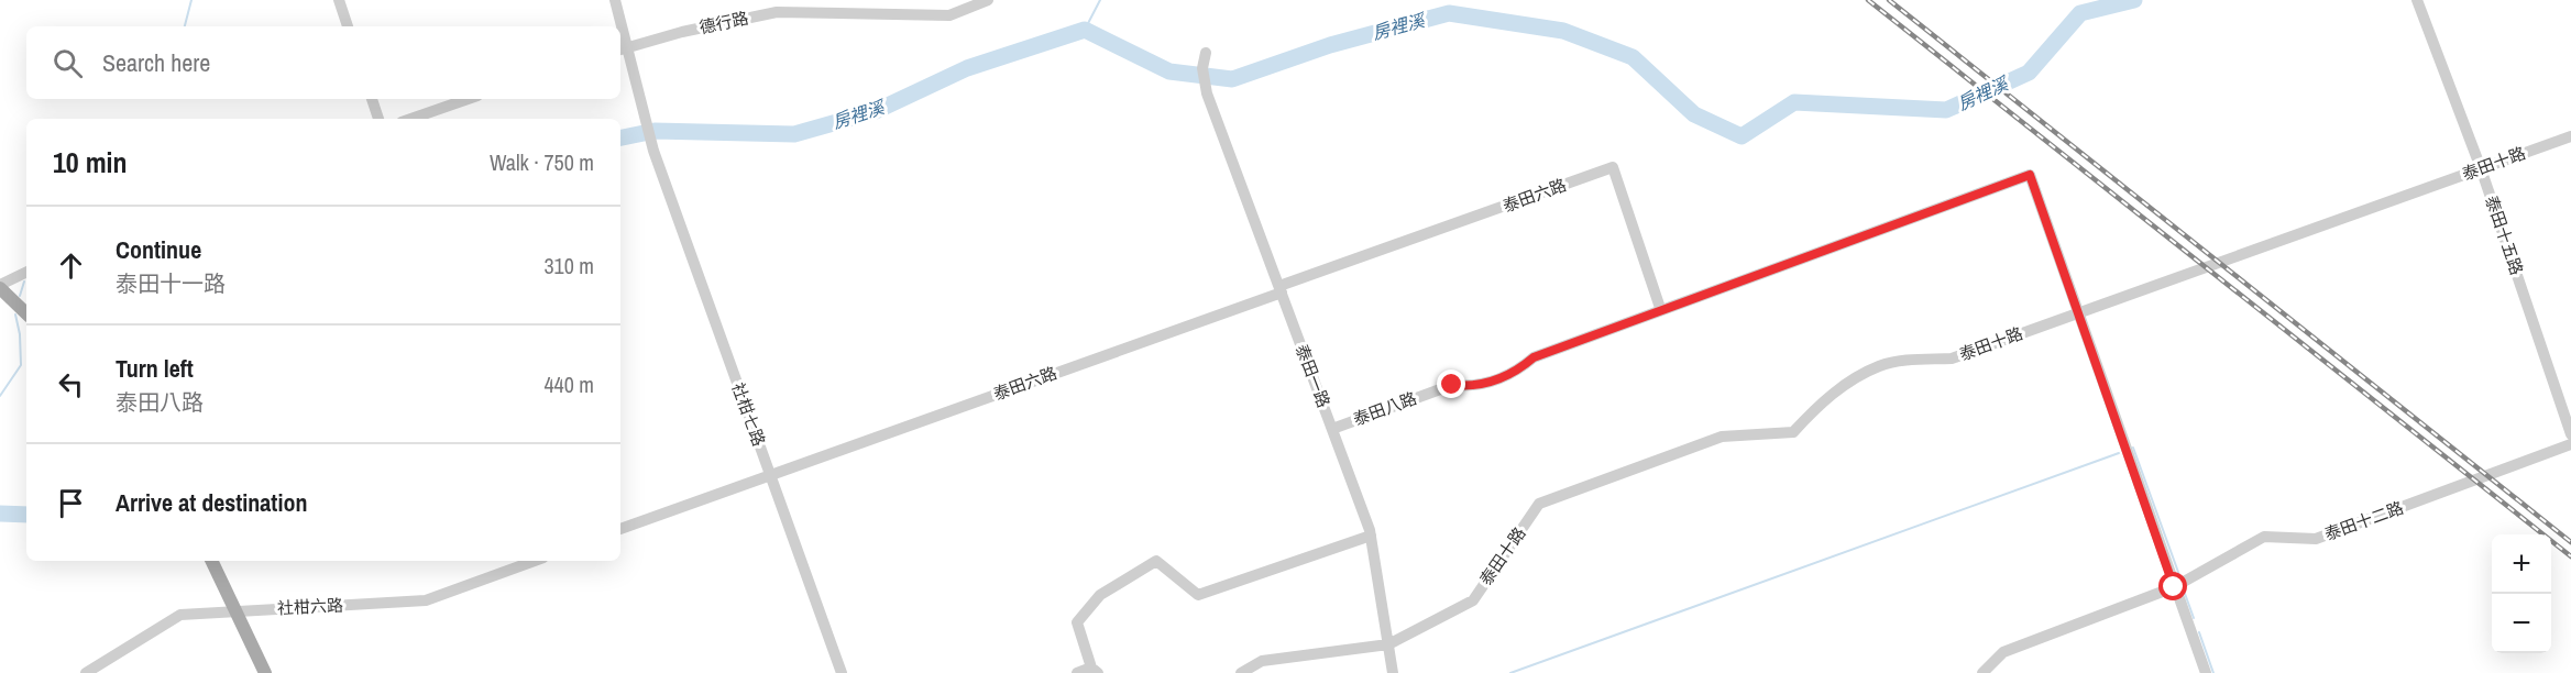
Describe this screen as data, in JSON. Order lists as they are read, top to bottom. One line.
{"streets":{"street":["德行路","泰田十路","泰田六路","泰田十五路","泰田一路","泰田八路","社柑七路","泰田十二路","社柑六路"]},"crossings":[["德行路","社柑七路"],["泰田十路","泰田十五路"],["泰田十路","泰田一路"],["泰田十路","泰田八路"],["泰田六路","泰田一路"],["泰田六路","泰田八路"],["泰田六路","社柑七路"],["泰田一路","泰田八路"]],"water":["房裡溪"],"page":{"search":"Search here","heading":["10 min","Walk · 750 m"],"list":[["Continue","泰田十一路","310 m"],["Turn left","泰田八路","440 m"],"Arrive at destination"],"map_buttons":["+","−"]}}
